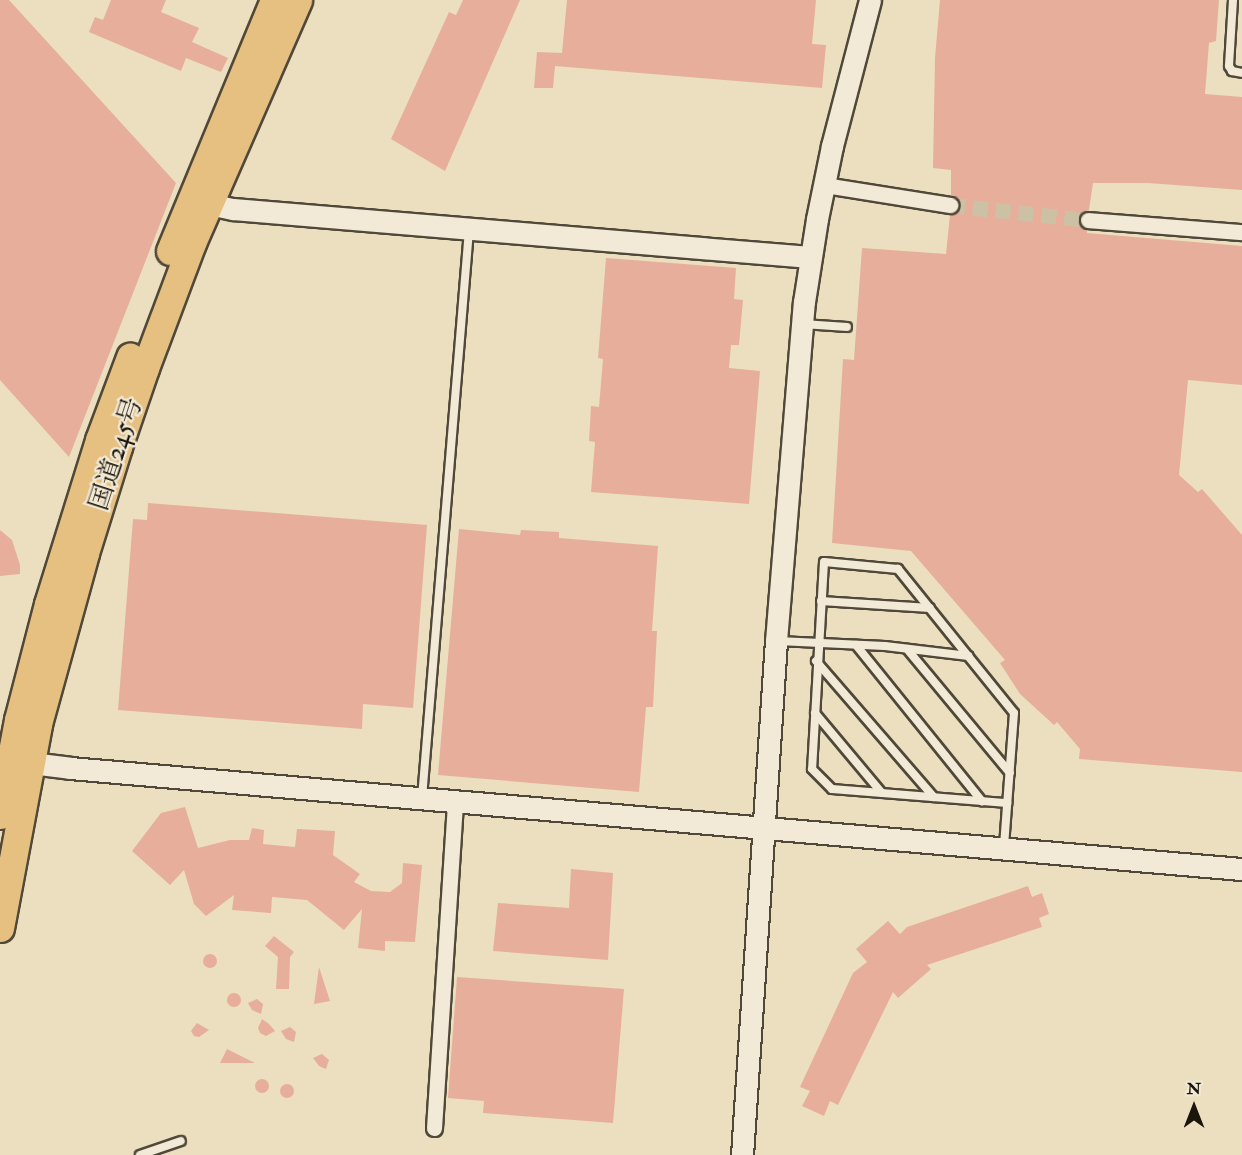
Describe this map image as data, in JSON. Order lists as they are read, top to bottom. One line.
{"streets":{"highway":["国道245号"]},"north":"top"}
